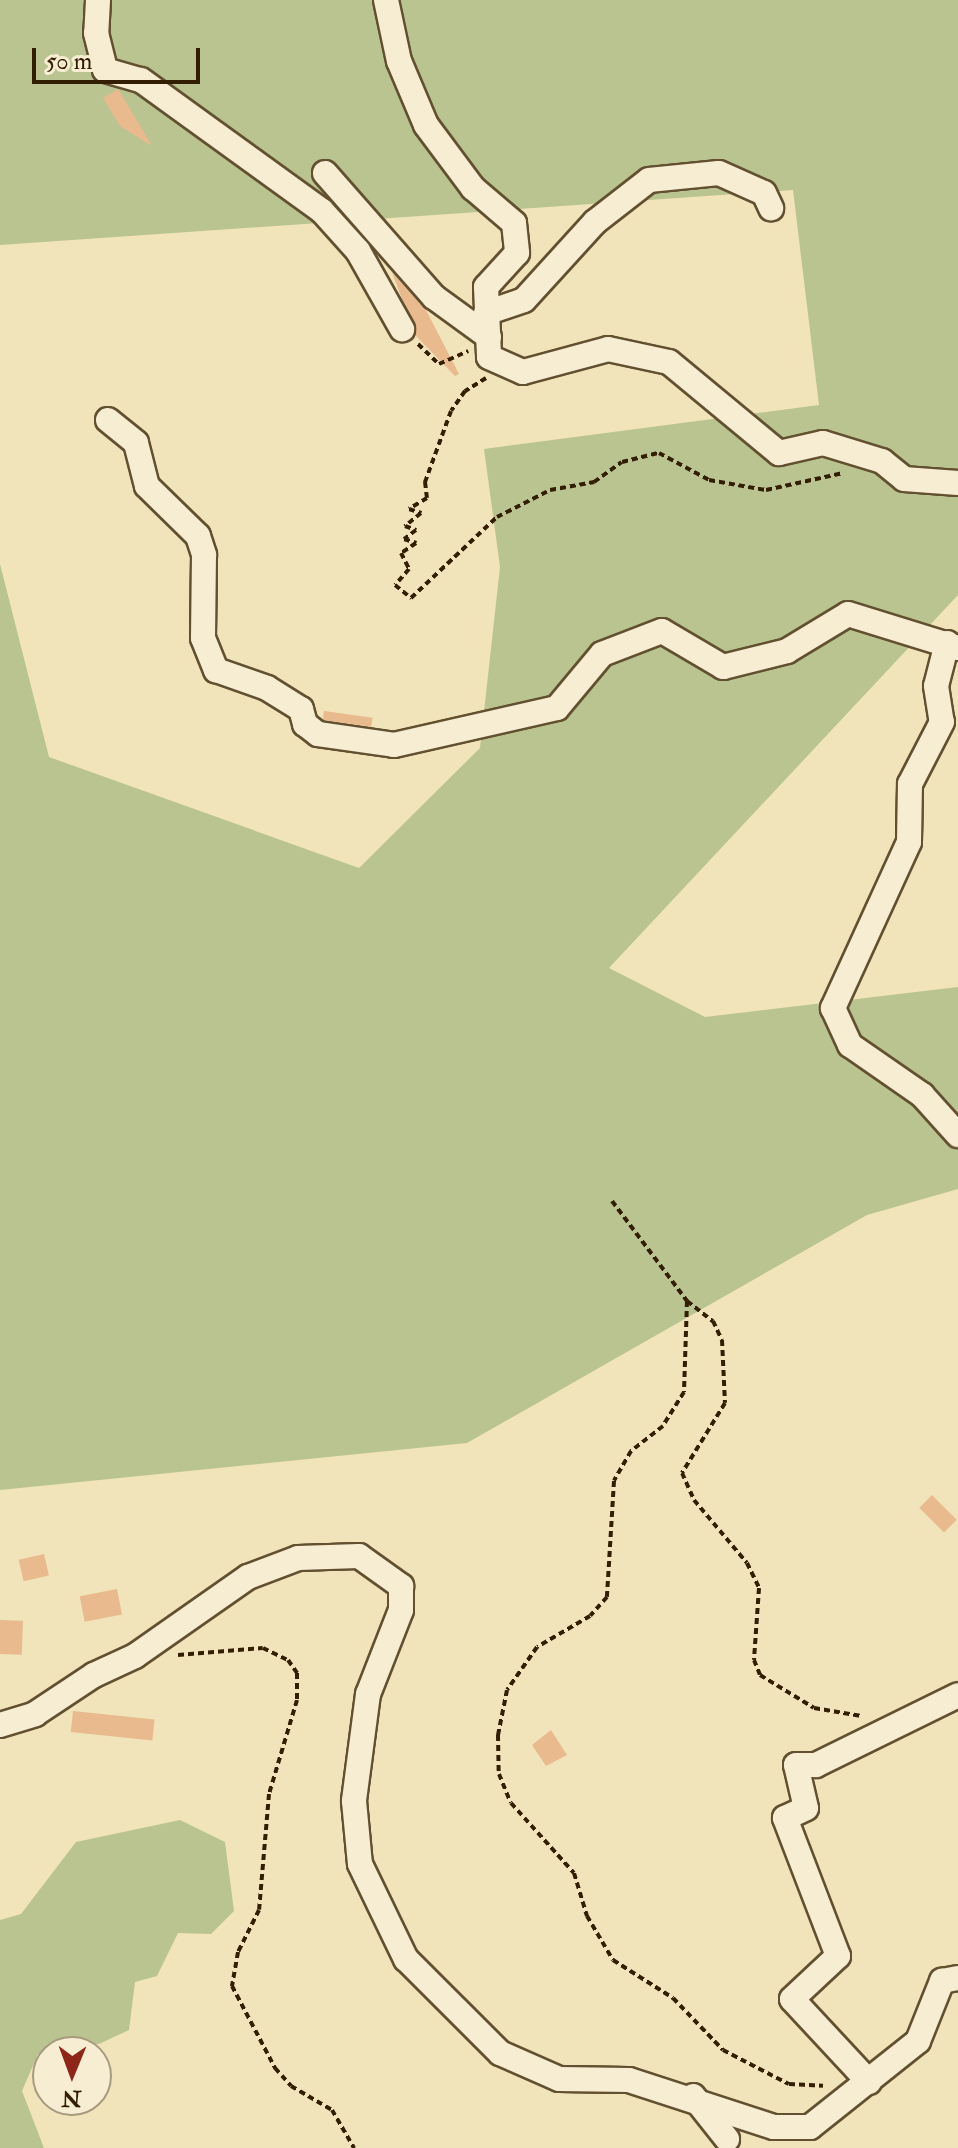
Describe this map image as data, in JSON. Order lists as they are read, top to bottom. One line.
{"scale_bar":"50 m","north":"bottom"}
